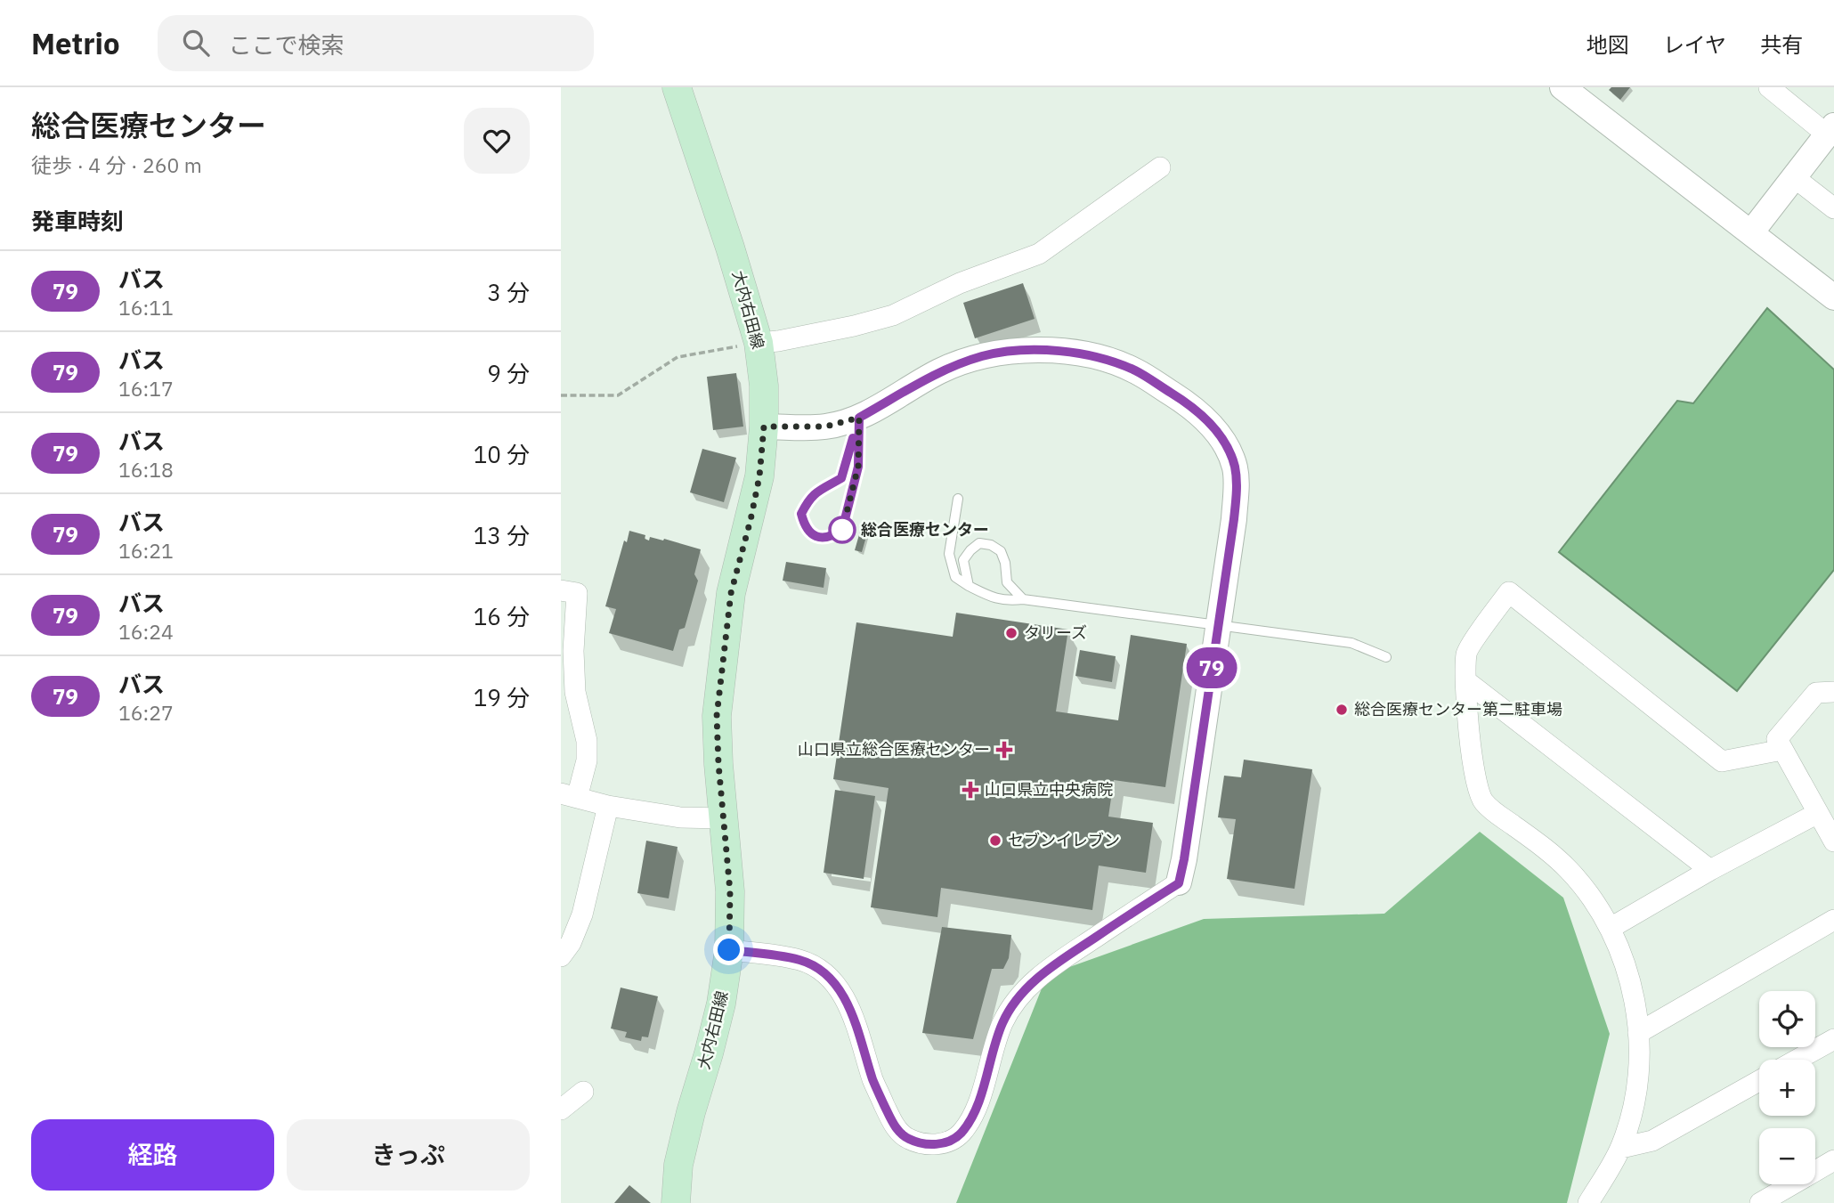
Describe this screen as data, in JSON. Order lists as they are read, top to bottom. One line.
{"streets":{"main road":["大内右田線"]},"places":{"other":["総合医療センター","タリーズ","総合医療センター第二駐車場","セブンイレブン"],"health":["山口県立総合医療センター","山口県立中央病院"]},"lines":["bus line 79"],"page":{"header":"Metrio","search":"ここで検索","nav":["地図","レイヤ","共有"],"heading":[["総合医療センター","徒歩 · 4 分 · 260 m"],"発車時刻"],"on_map":"79","list":[{"mark":"79","name":"バス","note":"16:11","value":"3 分"},{"mark":"79","name":"バス","note":"16:17","value":"9 分"},{"mark":"79","name":"バス","note":"16:18","value":"10 分"},{"mark":"79","name":"バス","note":"16:21","value":"13 分"},{"mark":"79","name":"バス","note":"16:24","value":"16 分"},{"mark":"79","name":"バス","note":"16:27","value":"19 分"}],"map_buttons":["+","−"],"buttons":["経路","きっぷ"]}}
